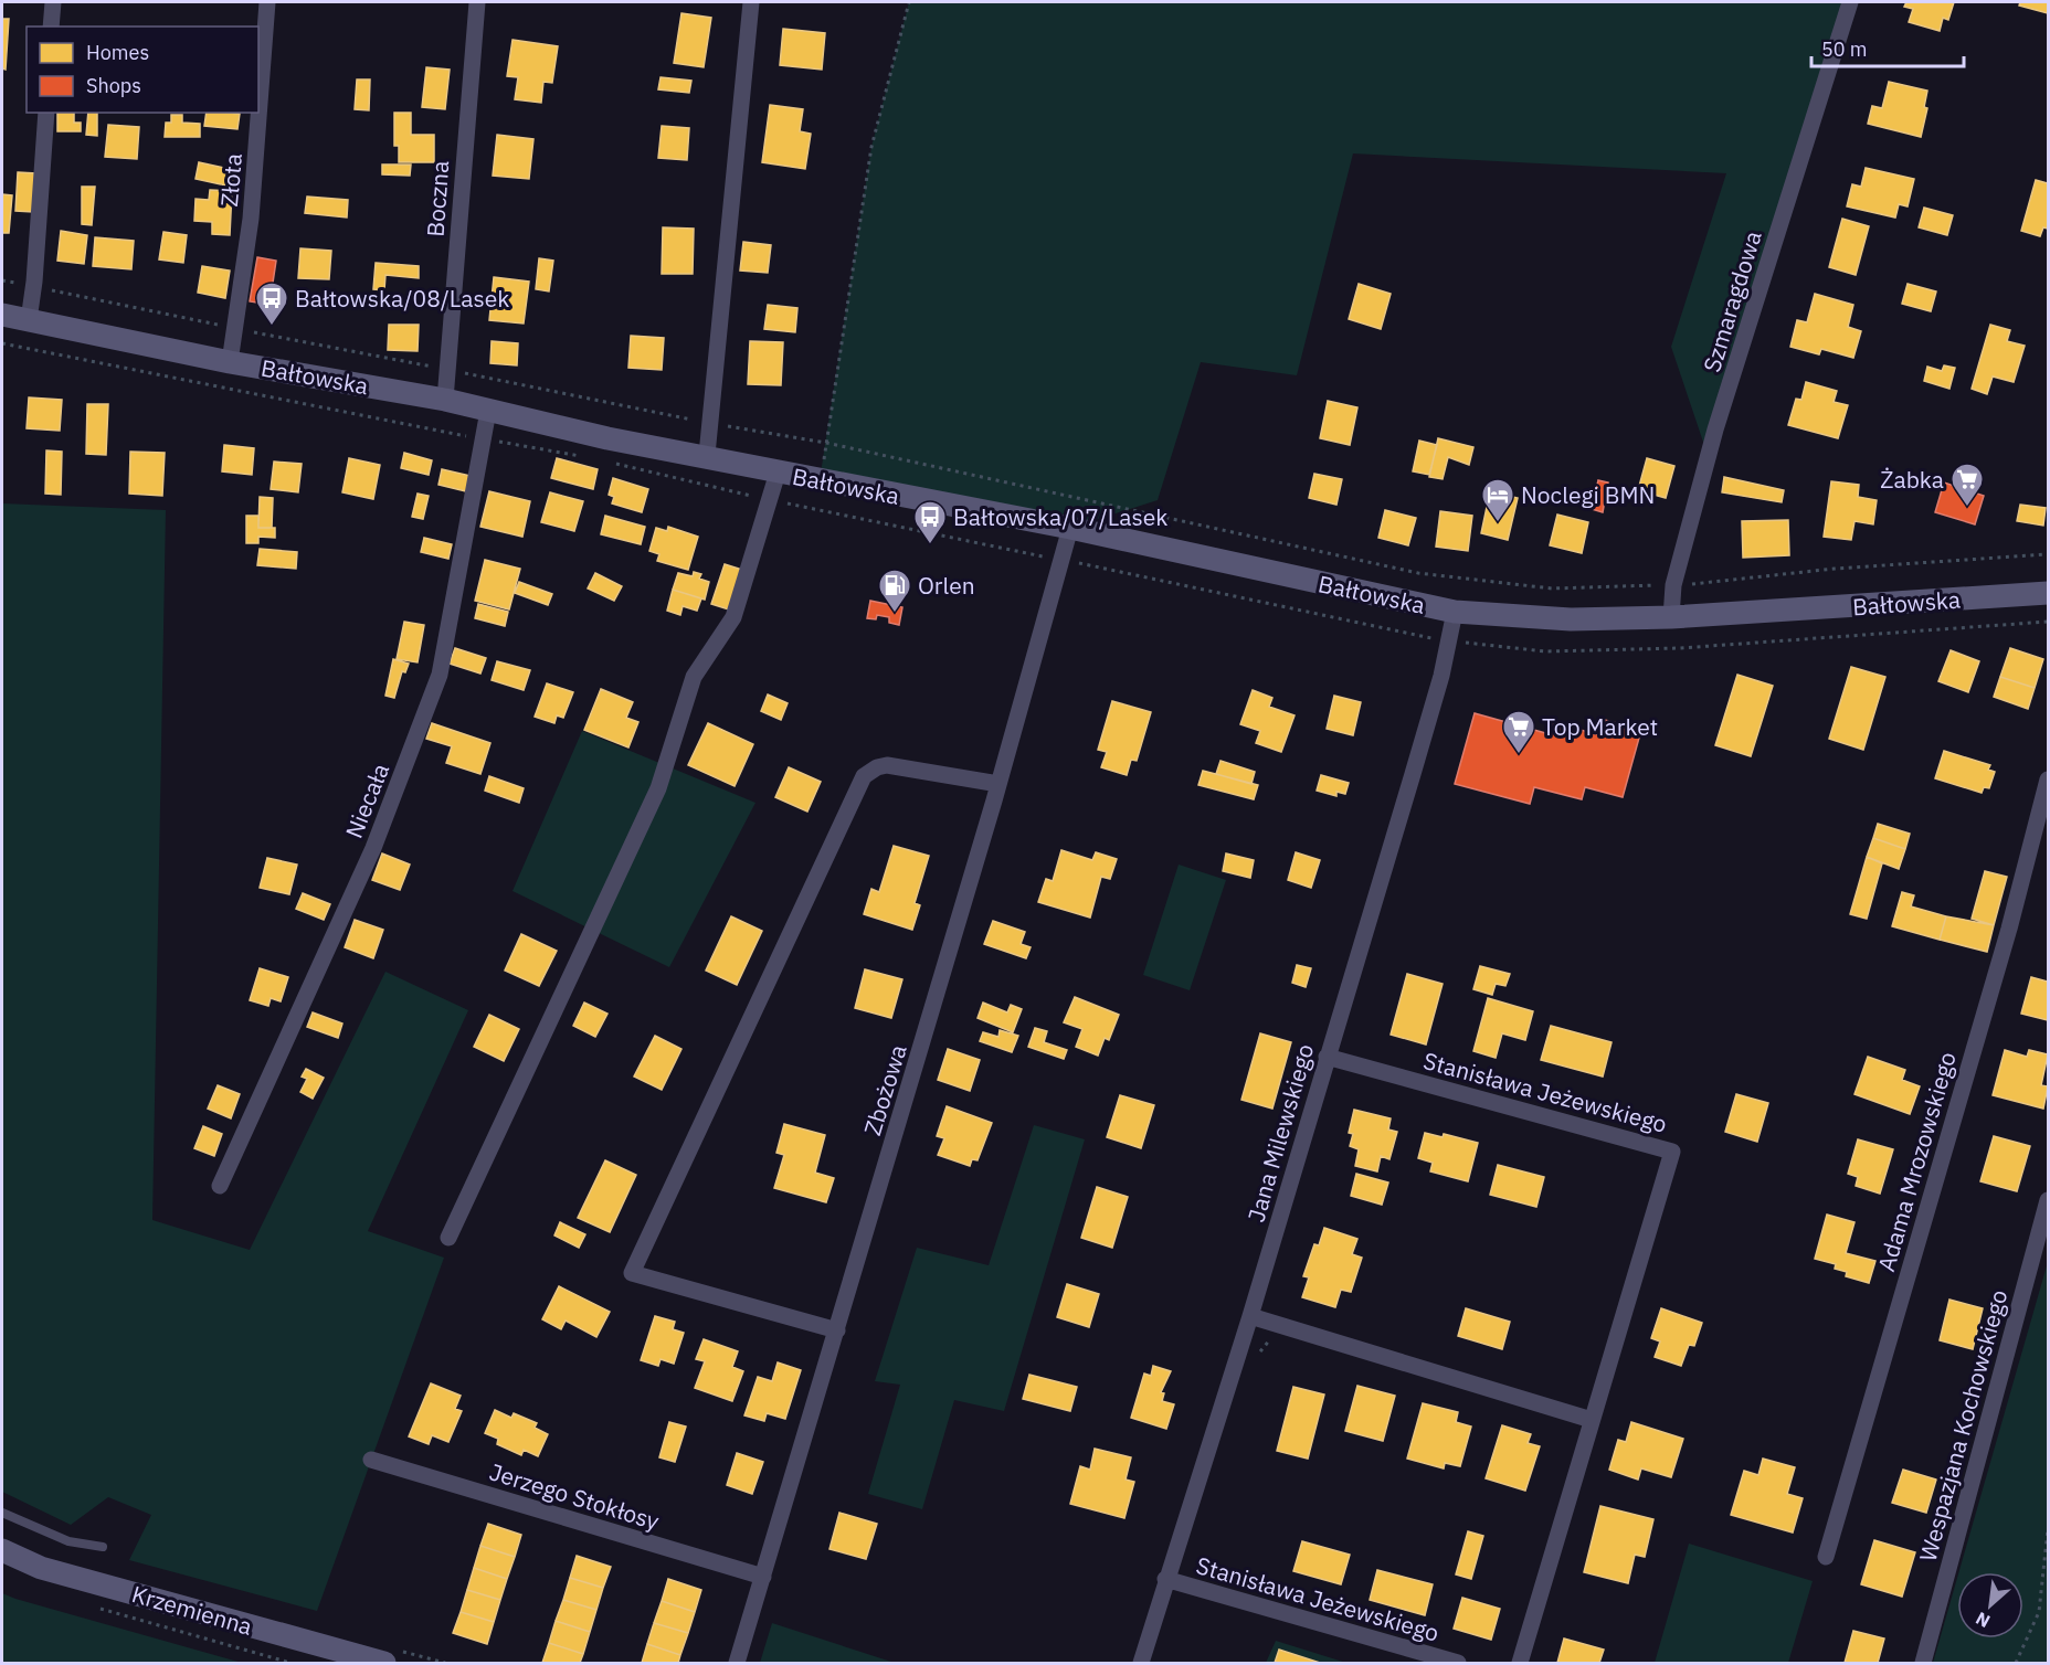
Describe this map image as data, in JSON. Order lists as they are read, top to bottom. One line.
{"streets":{"main road":["Bałtowska","Krzemienna"],"street":["Złota","Boczna","Szmaragdowa","Niecała","Zbożowa","Stanisława Jeżewskiego","Jana Milewskiego","Adama Mrozowskiego","Wespazjana Kochowskiego","Jerzego Stokłosy"]},"crossings":[["Złota","Bałtowska"],["Boczna","Bałtowska"],["Szmaragdowa","Bałtowska"],["Bałtowska","Niecała"],["Bałtowska","Zbożowa"],["Bałtowska","Jana Milewskiego"],["Zbożowa","Jerzego Stokłosy"],["Stanisława Jeżewskiego","Jana Milewskiego"]],"places":{"bus stop":["Bałtowska/08/Lasek","Bałtowska/07/Lasek"],"supermarket":["Żabka","Top Market"],"hotel":["Noclegi BMN"],"fuel station":["Orlen"]},"legend":["Homes","Shops"],"scale_bar":"50 m","north":"bottom left"}
